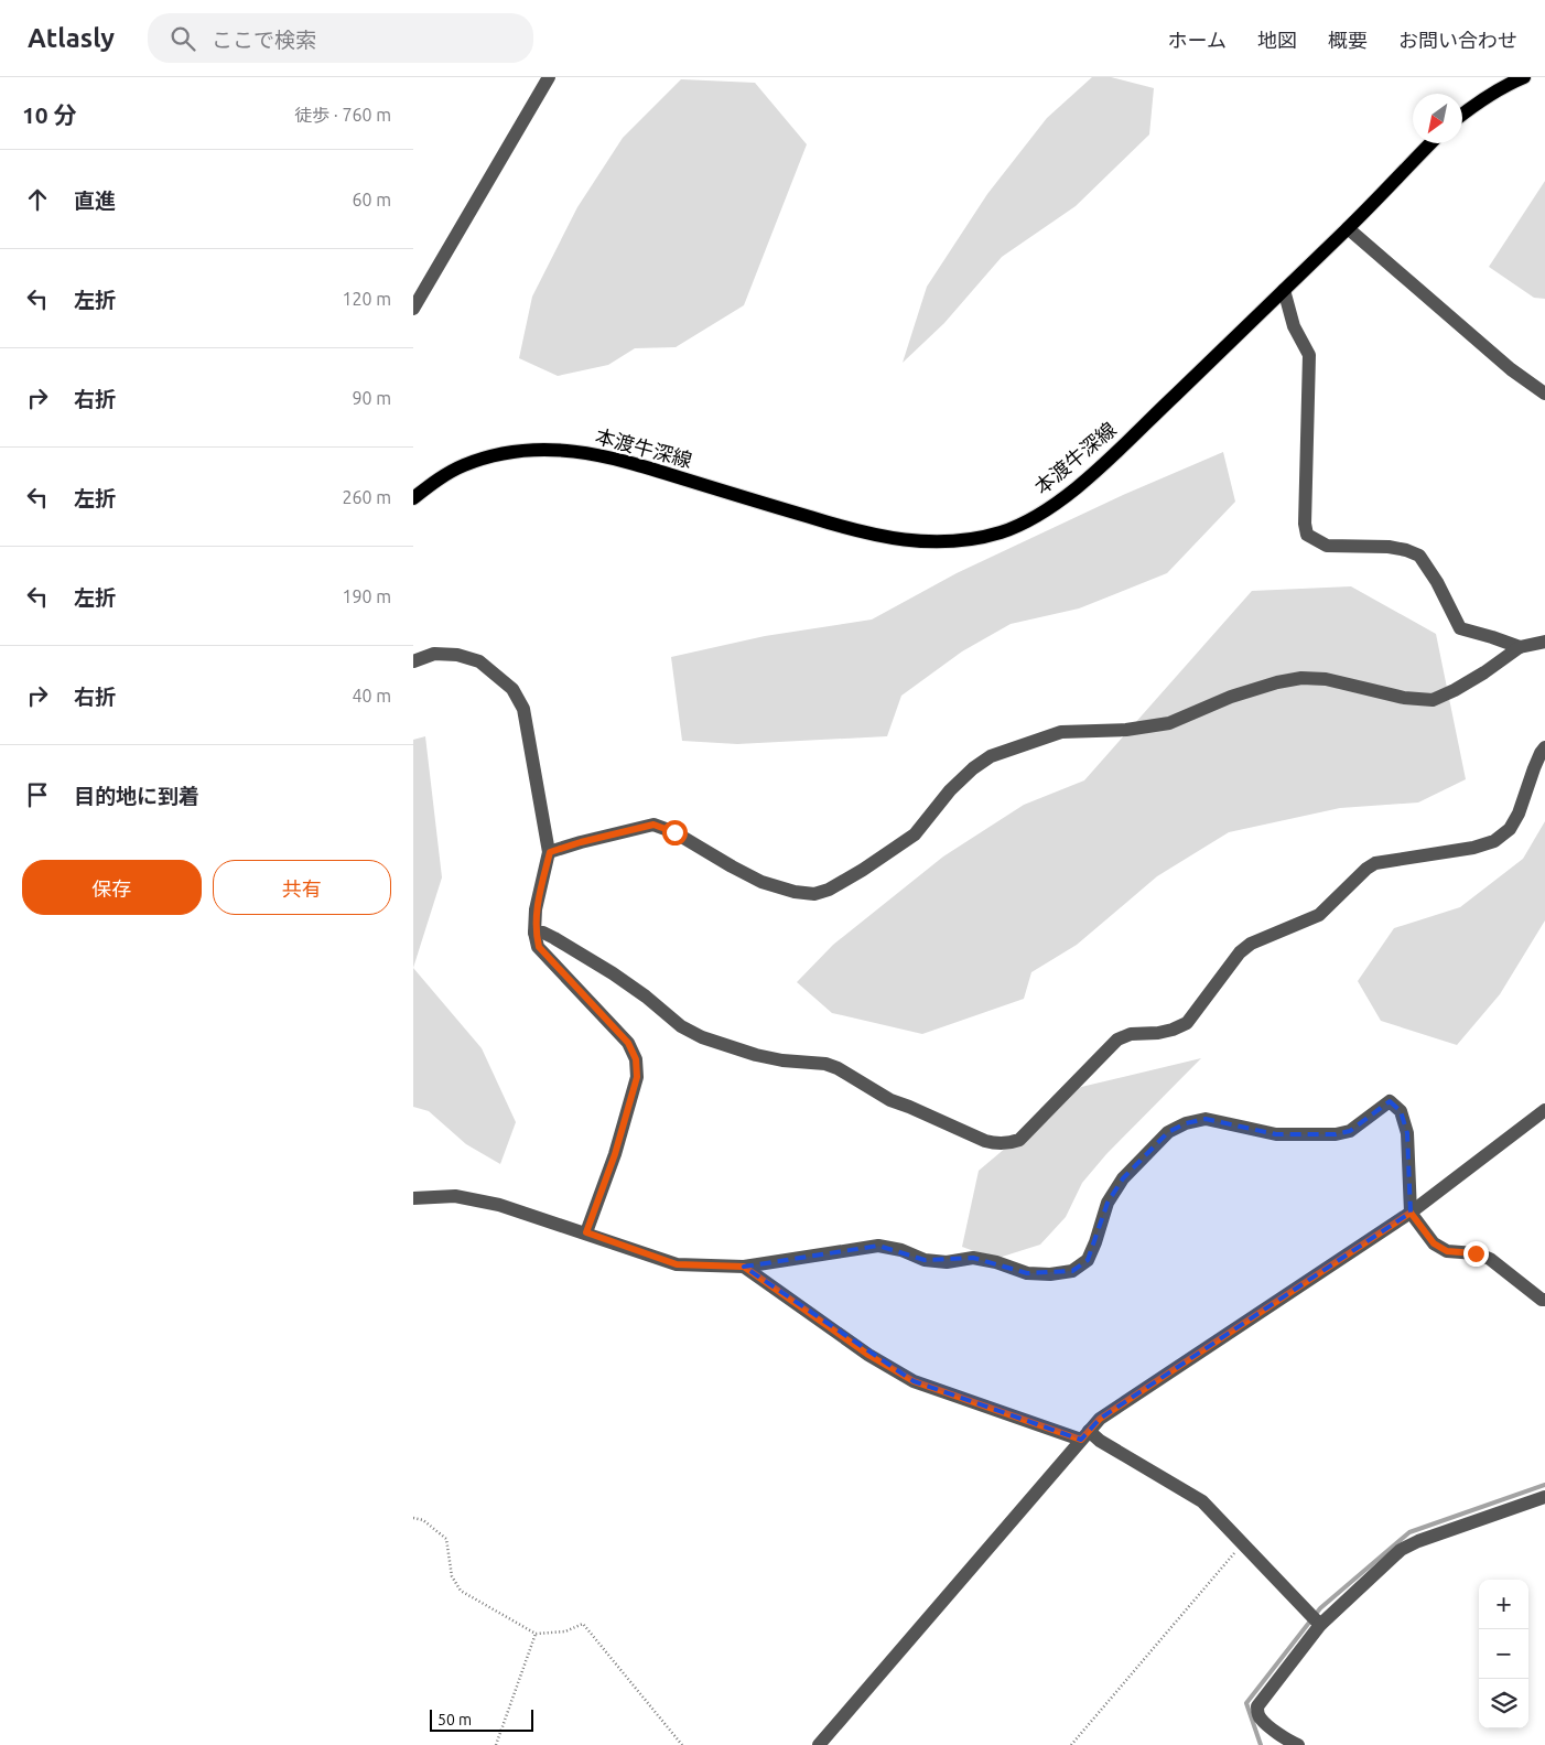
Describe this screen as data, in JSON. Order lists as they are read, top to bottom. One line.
{"streets":{"main road":["本渡牛深線"]},"scale_bar":"50 m","north":"bottom left","page":{"header":"Atlasly","search":"ここで検索","nav":["ホーム","地図","概要","お問い合わせ"],"heading":["10 分","徒歩 · 760 m"],"list":[["直進","60 m"],["左折","120 m"],["右折","90 m"],["左折","260 m"],["左折","190 m"],["右折","40 m"],"目的地に到着"],"buttons":["保存","共有"],"map_buttons":["+","−"],"scale":"50 m"}}
